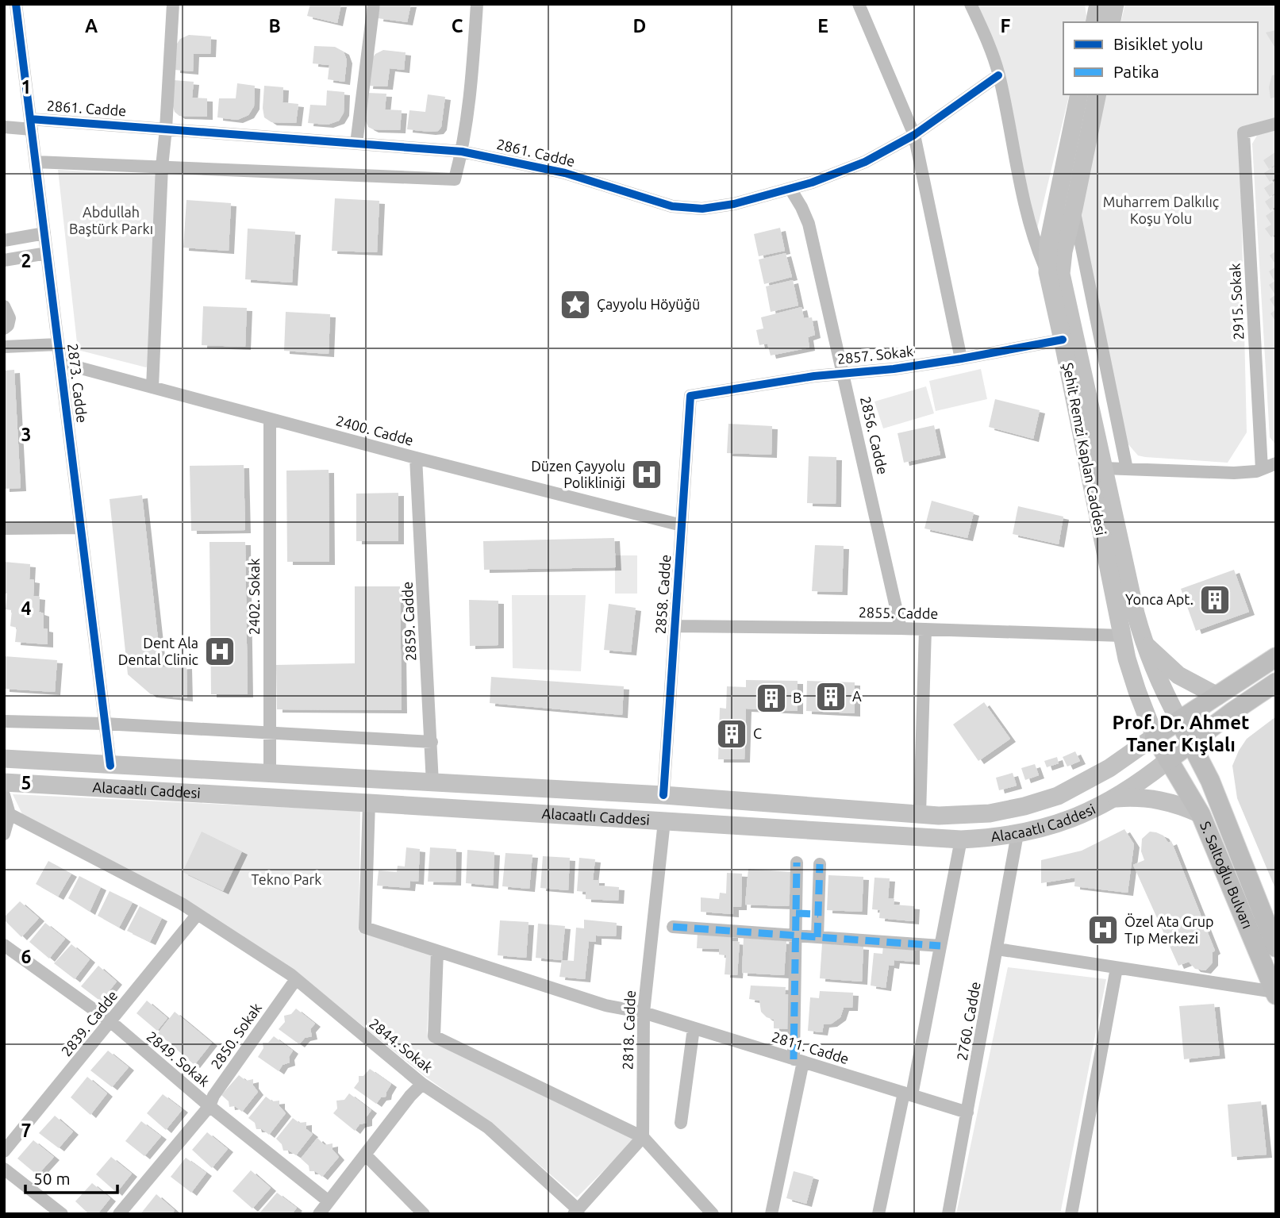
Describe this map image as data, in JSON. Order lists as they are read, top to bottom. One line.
{"streets":{"main road":["Şehit Remzi Kaplan Caddesi","Alacaatlı Caddesi","S. Saltoğlu Bulvarı"],"street":["2861. Cadde","2915. Sokak","2857. Sokak","2873. Cadde","2400. Cadde","2856. Cadde","2858. Cadde","2402. Sokak","2855. Cadde","2859. Cadde","2760. Cadde","2839. Cadde","2818. Cadde","2850. Sokak","2844. Sokak","2811. Cadde","2849. Sokak"]},"crossings":[["2861. Cadde","2873. Cadde"],["2861. Cadde","2856. Cadde"],["2857. Sokak","2856. Cadde"],["2857. Sokak","Şehit Remzi Kaplan Caddesi"],["2857. Sokak","2858. Cadde"],["2873. Cadde","2400. Cadde"],["2873. Cadde","Alacaatlı Caddesi"],["2400. Cadde","2858. Cadde"],["2400. Cadde","2402. Sokak"],["2400. Cadde","2859. Cadde"],["2856. Cadde","2855. Cadde"],["Şehit Remzi Kaplan Caddesi","2855. Cadde"],["Şehit Remzi Kaplan Caddesi","Alacaatlı Caddesi"],["Şehit Remzi Kaplan Caddesi","S. Saltoğlu Bulvarı"],["2858. Cadde","2855. Cadde"],["2858. Cadde","Alacaatlı Caddesi"],["2402. Sokak","Alacaatlı Caddesi"],["2859. Cadde","Alacaatlı Caddesi"],["Alacaatlı Caddesi","S. Saltoğlu Bulvarı"],["Alacaatlı Caddesi","2760. Cadde"],["Alacaatlı Caddesi","2818. Cadde"],["Alacaatlı Caddesi","2811. Cadde"],["2760. Cadde","2811. Cadde"],["2839. Cadde","2844. Sokak"],["2839. Cadde","2849. Sokak"],["2818. Cadde","2811. Cadde"],["2850. Sokak","2844. Sokak"],["2850. Sokak","2849. Sokak"]],"districts":["Prof. Dr. Ahmet Taner Kışlalı"],"parks":["Muharrem Dalkılıç Koşu Yolu","Abdullah Baştürk Parkı","Tekno Park"],"places":{"place":["Çayyolu Höyüğü"],"hospital":["Düzen Çayyolu Polikliniği","Dent Ala Dental Clinic","Özel Ata Grup Tıp Merkezi"],"building":["Yonca Apt.","A","B","C"]},"legend":["Bisiklet yolu","Patika"],"scale_bar":"50 m","grid":{"columns":["A","B","C","D","E","F"],"rows":["1","2","3","4","5","6","7"]}}
